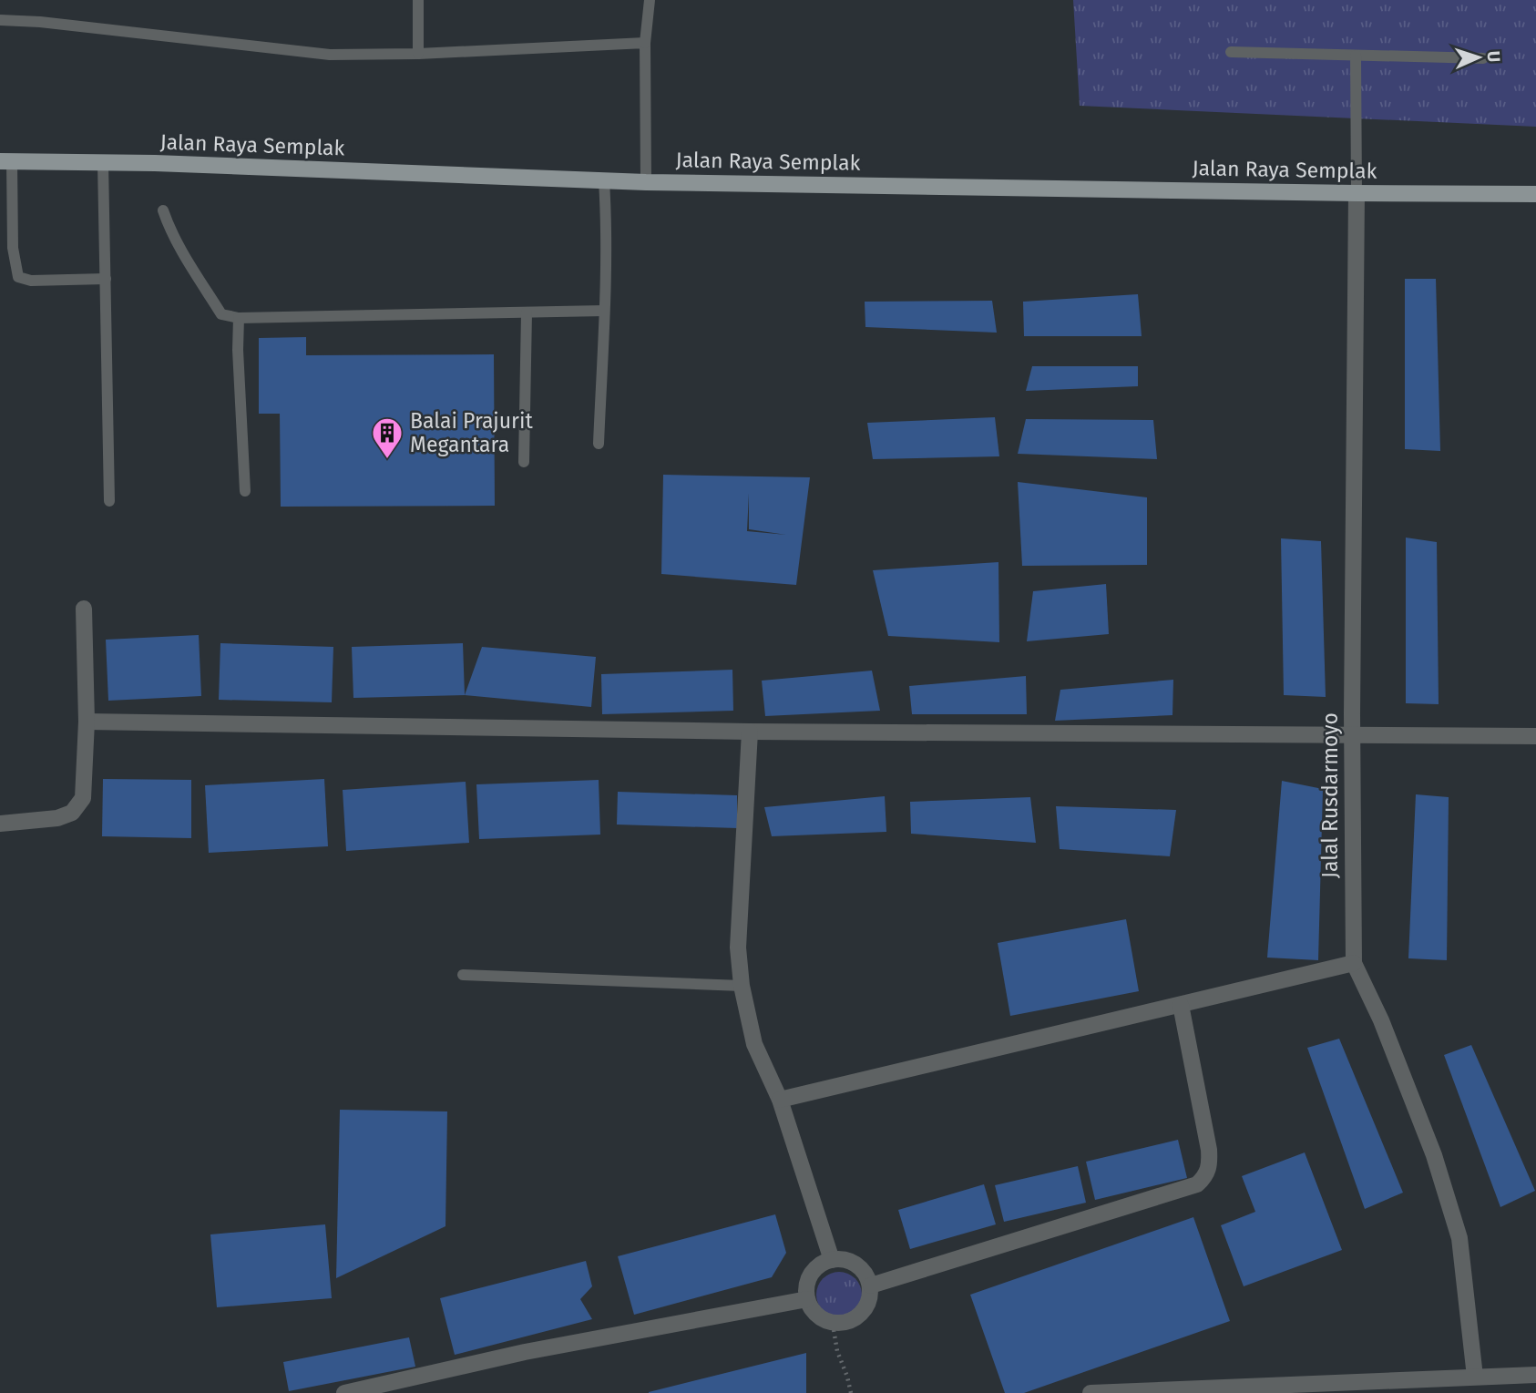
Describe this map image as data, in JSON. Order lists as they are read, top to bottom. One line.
{"streets":{"main road":["Jalan Raya Semplak"],"street":["Jalal Rusdarmoyo"]},"crossings":[["Jalan Raya Semplak","Jalal Rusdarmoyo"]],"places":{"building":["Balai Prajurit Megantara"]},"north":"right"}
